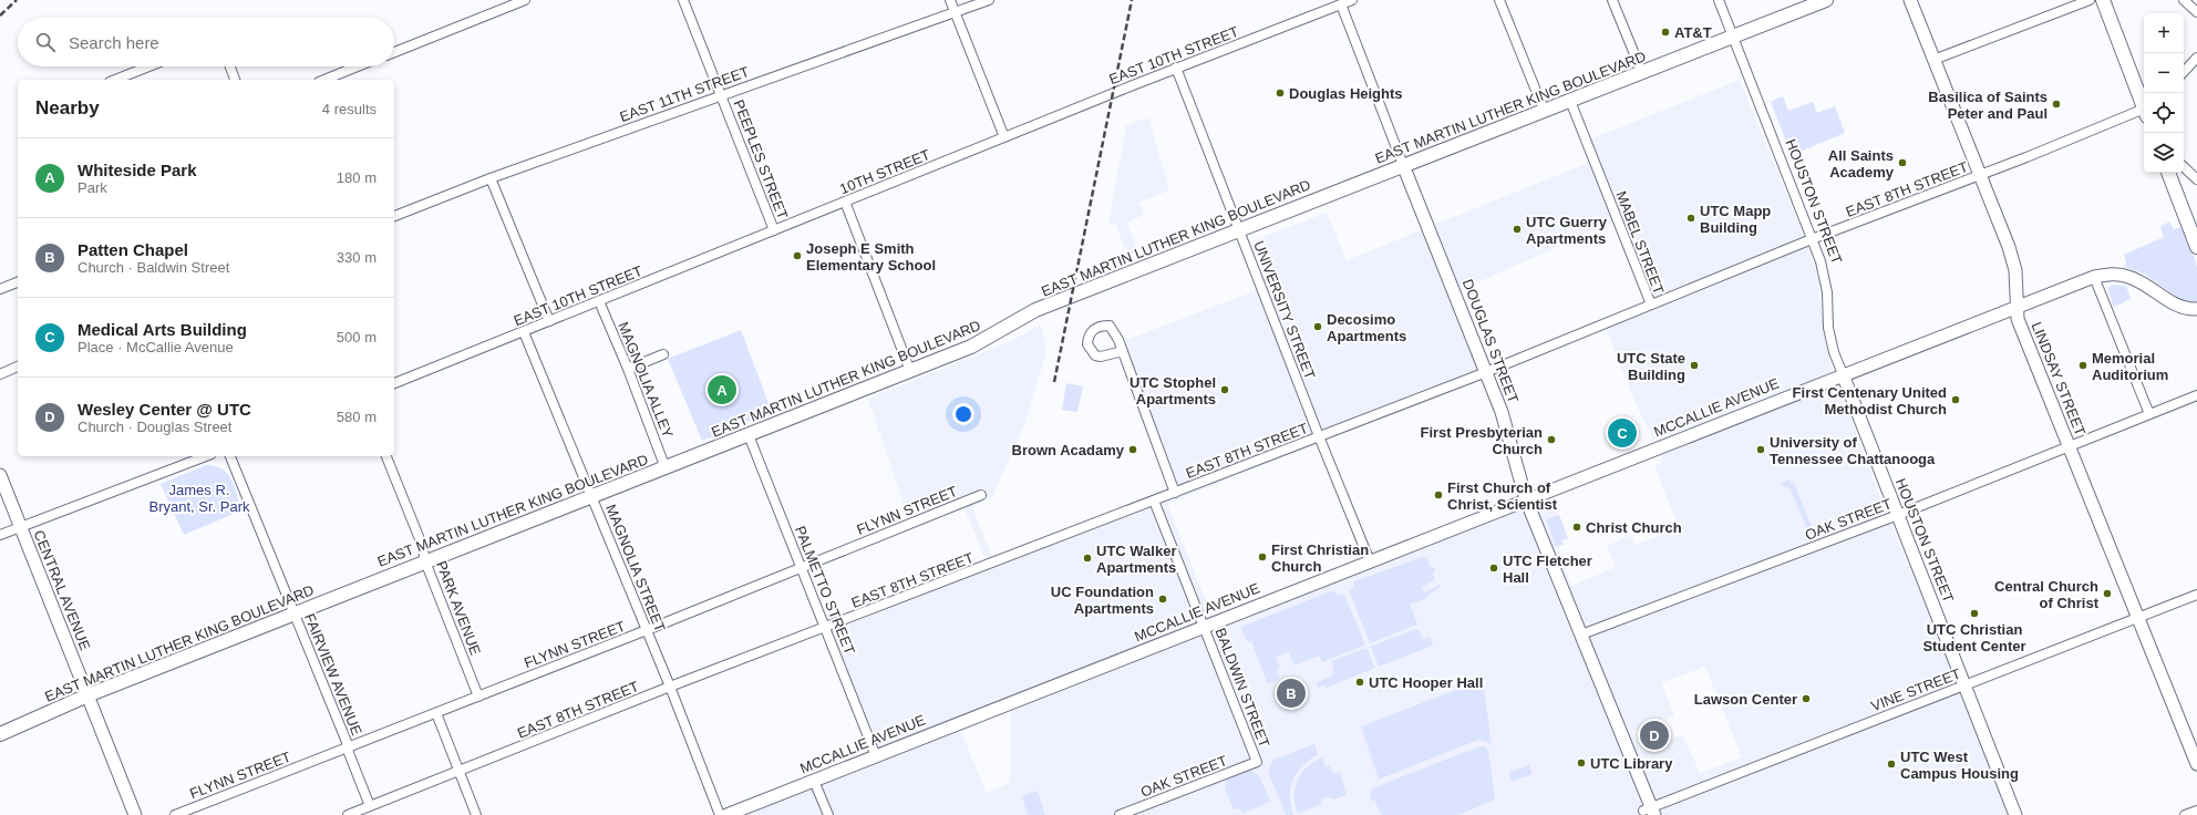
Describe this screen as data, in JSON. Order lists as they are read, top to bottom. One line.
{"streets":{"main road":["EAST MARTIN LUTHER KING BOULEVARD"],"street":["EAST 10TH STREET","EAST 11TH STREET","PEEPLES STREET","10TH STREET","EAST 8TH STREET","HOUSTON STREET","MABEL STREET","UNIVERSITY STREET","DOUGLAS STREET","LINDSAY STREET","MAGNOLIA ALLEY","MCCALLIE AVENUE","FLYNN STREET","OAK STREET","MAGNOLIA STREET","CENTRAL AVENUE","PALMETTO STREET","PARK AVENUE","FAIRVIEW AVENUE","BALDWIN STREET","VINE STREET"]},"crossings":[["EAST 10TH STREET","PEEPLES STREET"],["EAST 10TH STREET","10TH STREET"],["EAST 10TH STREET","UNIVERSITY STREET"],["EAST 10TH STREET","DOUGLAS STREET"],["EAST 10TH STREET","MAGNOLIA ALLEY"],["EAST 10TH STREET","MAGNOLIA STREET"],["EAST 11TH STREET","PEEPLES STREET"],["EAST MARTIN LUTHER KING BOULEVARD","HOUSTON STREET"],["EAST MARTIN LUTHER KING BOULEVARD","MABEL STREET"],["EAST MARTIN LUTHER KING BOULEVARD","UNIVERSITY STREET"],["EAST MARTIN LUTHER KING BOULEVARD","DOUGLAS STREET"],["EAST MARTIN LUTHER KING BOULEVARD","MAGNOLIA ALLEY"],["EAST MARTIN LUTHER KING BOULEVARD","MAGNOLIA STREET"],["EAST MARTIN LUTHER KING BOULEVARD","CENTRAL AVENUE"],["EAST MARTIN LUTHER KING BOULEVARD","PALMETTO STREET"],["EAST MARTIN LUTHER KING BOULEVARD","PARK AVENUE"],["EAST MARTIN LUTHER KING BOULEVARD","FAIRVIEW AVENUE"],["PEEPLES STREET","10TH STREET"],["EAST 8TH STREET","HOUSTON STREET"],["EAST 8TH STREET","MABEL STREET"],["EAST 8TH STREET","UNIVERSITY STREET"],["EAST 8TH STREET","DOUGLAS STREET"],["EAST 8TH STREET","LINDSAY STREET"],["EAST 8TH STREET","MAGNOLIA STREET"],["EAST 8TH STREET","PALMETTO STREET"],["EAST 8TH STREET","FAIRVIEW AVENUE"],["EAST 8TH STREET","BALDWIN STREET"],["HOUSTON STREET","MCCALLIE AVENUE"],["HOUSTON STREET","OAK STREET"],["HOUSTON STREET","VINE STREET"],["MABEL STREET","DOUGLAS STREET"],["UNIVERSITY STREET","MCCALLIE AVENUE"],["DOUGLAS STREET","MCCALLIE AVENUE"],["DOUGLAS STREET","OAK STREET"],["DOUGLAS STREET","VINE STREET"],["LINDSAY STREET","MCCALLIE AVENUE"],["LINDSAY STREET","OAK STREET"],["LINDSAY STREET","VINE STREET"],["MCCALLIE AVENUE","PALMETTO STREET"],["MCCALLIE AVENUE","BALDWIN STREET"],["FLYNN STREET","MAGNOLIA STREET"],["FLYNN STREET","PALMETTO STREET"],["FLYNN STREET","PARK AVENUE"],["FLYNN STREET","FAIRVIEW AVENUE"],["OAK STREET","BALDWIN STREET"]],"parks":["James R. Bryant, Sr. Park"],"places":["AT&T","Douglas Heights","Basilica of Saints Peter and Paul","All Saints Academy","UTC Mapp Building","UTC Guerry Apartments","Joseph E Smith Elementary School","Decosimo Apartments","UTC State Building","Memorial Auditorium","UTC Stophel Apartments","First Centenary United Methodist Church","First Presbyterian Church","Brown Acadamy","University of Tennessee Chattanooga","First Church of Christ, Scientist","Christ Church","First Christian Church","UTC Walker Apartments","UTC Fletcher Hall","Central Church of Christ","UC Foundation Apartments","UTC Christian Student Center","UTC Hooper Hall","Lawson Center","UTC Library","UTC West Campus Housing"],"page":{"map_buttons":["+","−"],"search":"Search here","heading":["Nearby","4 results"],"list":[{"mark":"A","name":"Whiteside Park","note":"Park","value":"180 m"},{"mark":"B","name":"Patten Chapel","note":"Church · Baldwin Street","value":"330 m"},{"mark":"C","name":"Medical Arts Building","note":"Place · McCallie Avenue","value":"500 m"},{"mark":"D","name":"Wesley Center @ UTC","note":"Church · Douglas Street","value":"580 m"}],"pins":["A","C","B","D"]}}
